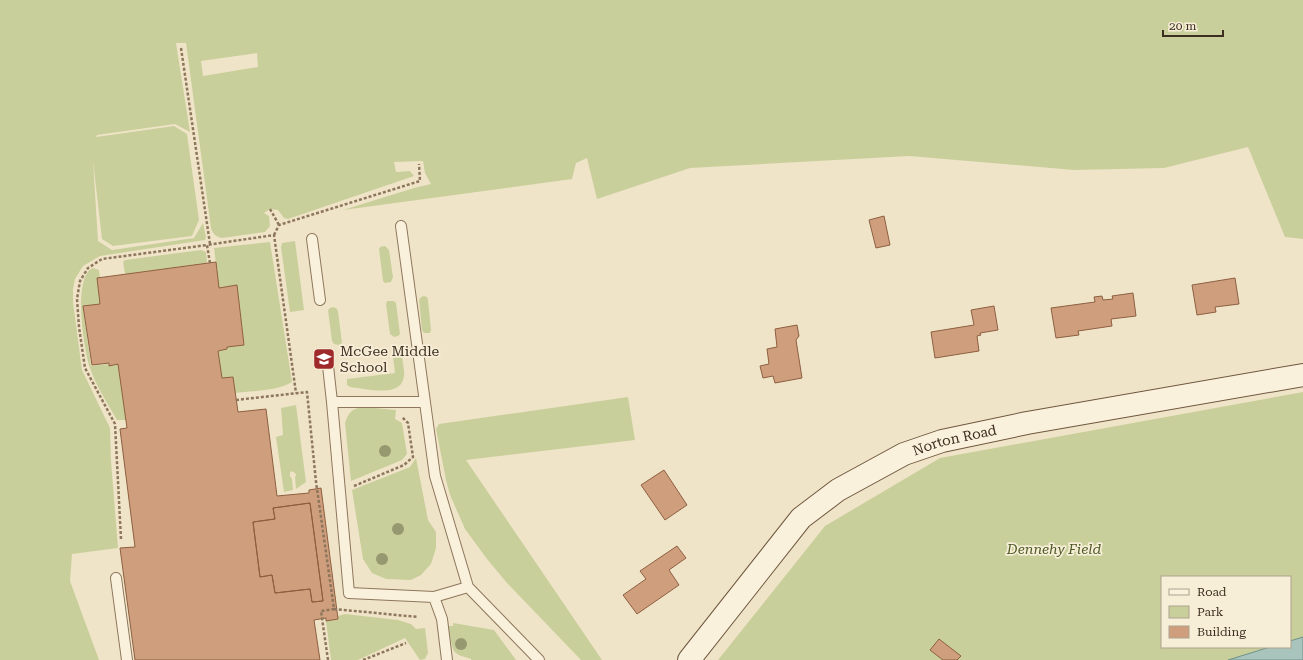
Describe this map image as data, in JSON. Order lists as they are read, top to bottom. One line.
{"streets":{"main road":["Norton Road"]},"parks":["Dennehy Field"],"places":{"school or university":["McGee Middle School"]},"legend":["Road","Park","Building"],"scale_bar":"20 m"}
